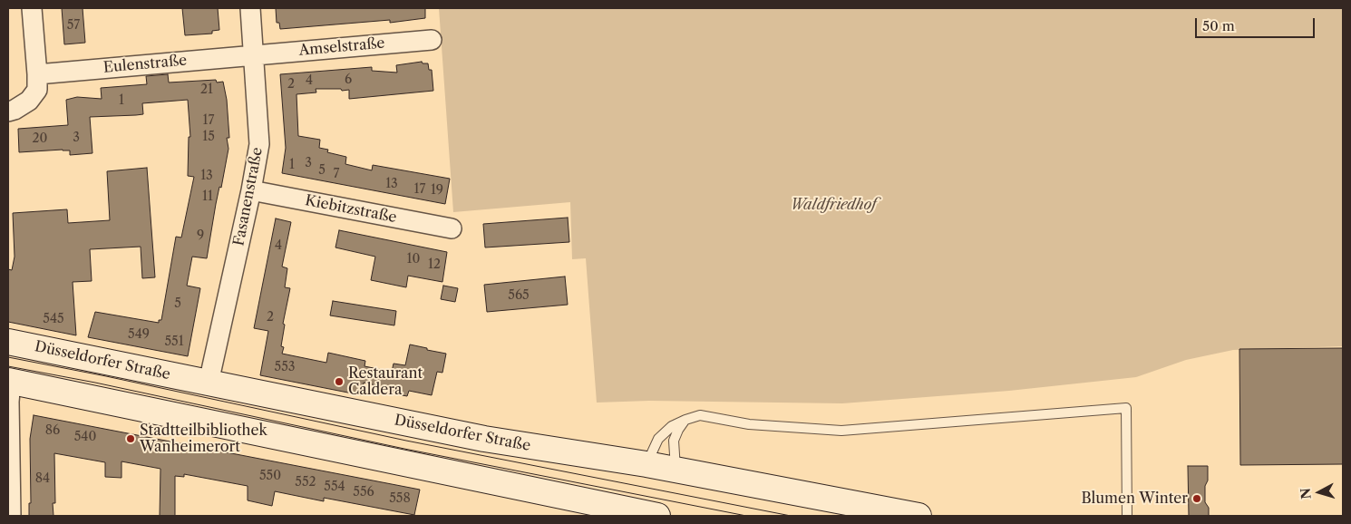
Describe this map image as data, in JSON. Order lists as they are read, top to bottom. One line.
{"streets":{"main road":["Düsseldorfer Straße"],"street":["Amselstraße","Eulenstraße","Fasanenstraße","Kiebitzstraße"]},"crossings":[["Amselstraße","Eulenstraße"],["Amselstraße","Fasanenstraße"],["Eulenstraße","Fasanenstraße"],["Fasanenstraße","Kiebitzstraße"],["Fasanenstraße","Düsseldorfer Straße"]],"parks":["Waldfriedhof"],"places":["Restaurant Caldera","Stadtteilbibliothek Wanheimerort","Blumen Winter"],"house_numbers":["57","6","4","2","21","1","17","15","3","20","3","1","5","7","13","13","17","19","11","9","4","10","12","565","5","2","545","549","551","553","86","540","550","84","552","554","556","558"],"scale_bar":"50 m","north":"left"}
